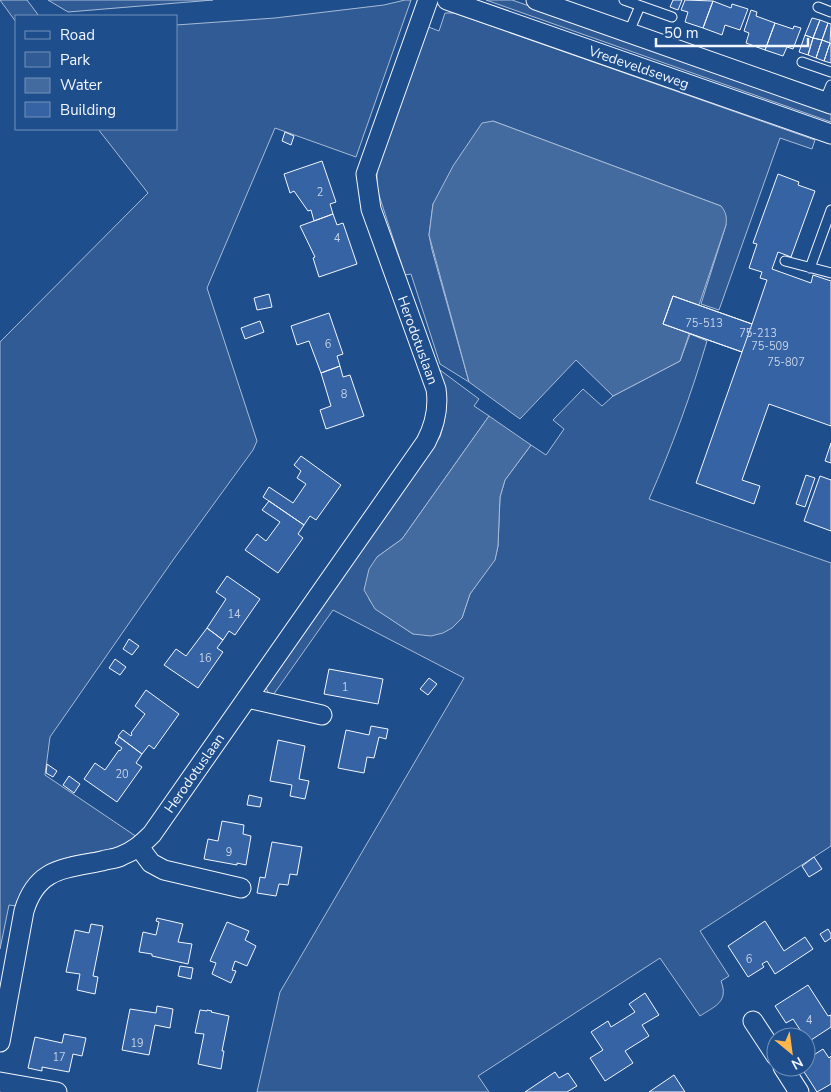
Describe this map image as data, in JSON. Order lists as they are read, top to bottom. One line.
{"streets":{"street":["Vredeveldseweg","Herodotuslaan"]},"house_numbers":["2","4","75-513","75-213","6","75-509","75-807","8","14","16","1","20","9","6","4","19","17"],"legend":["Road","Park","Water","Building"],"scale_bar":"50 m","north":"bottom right"}
